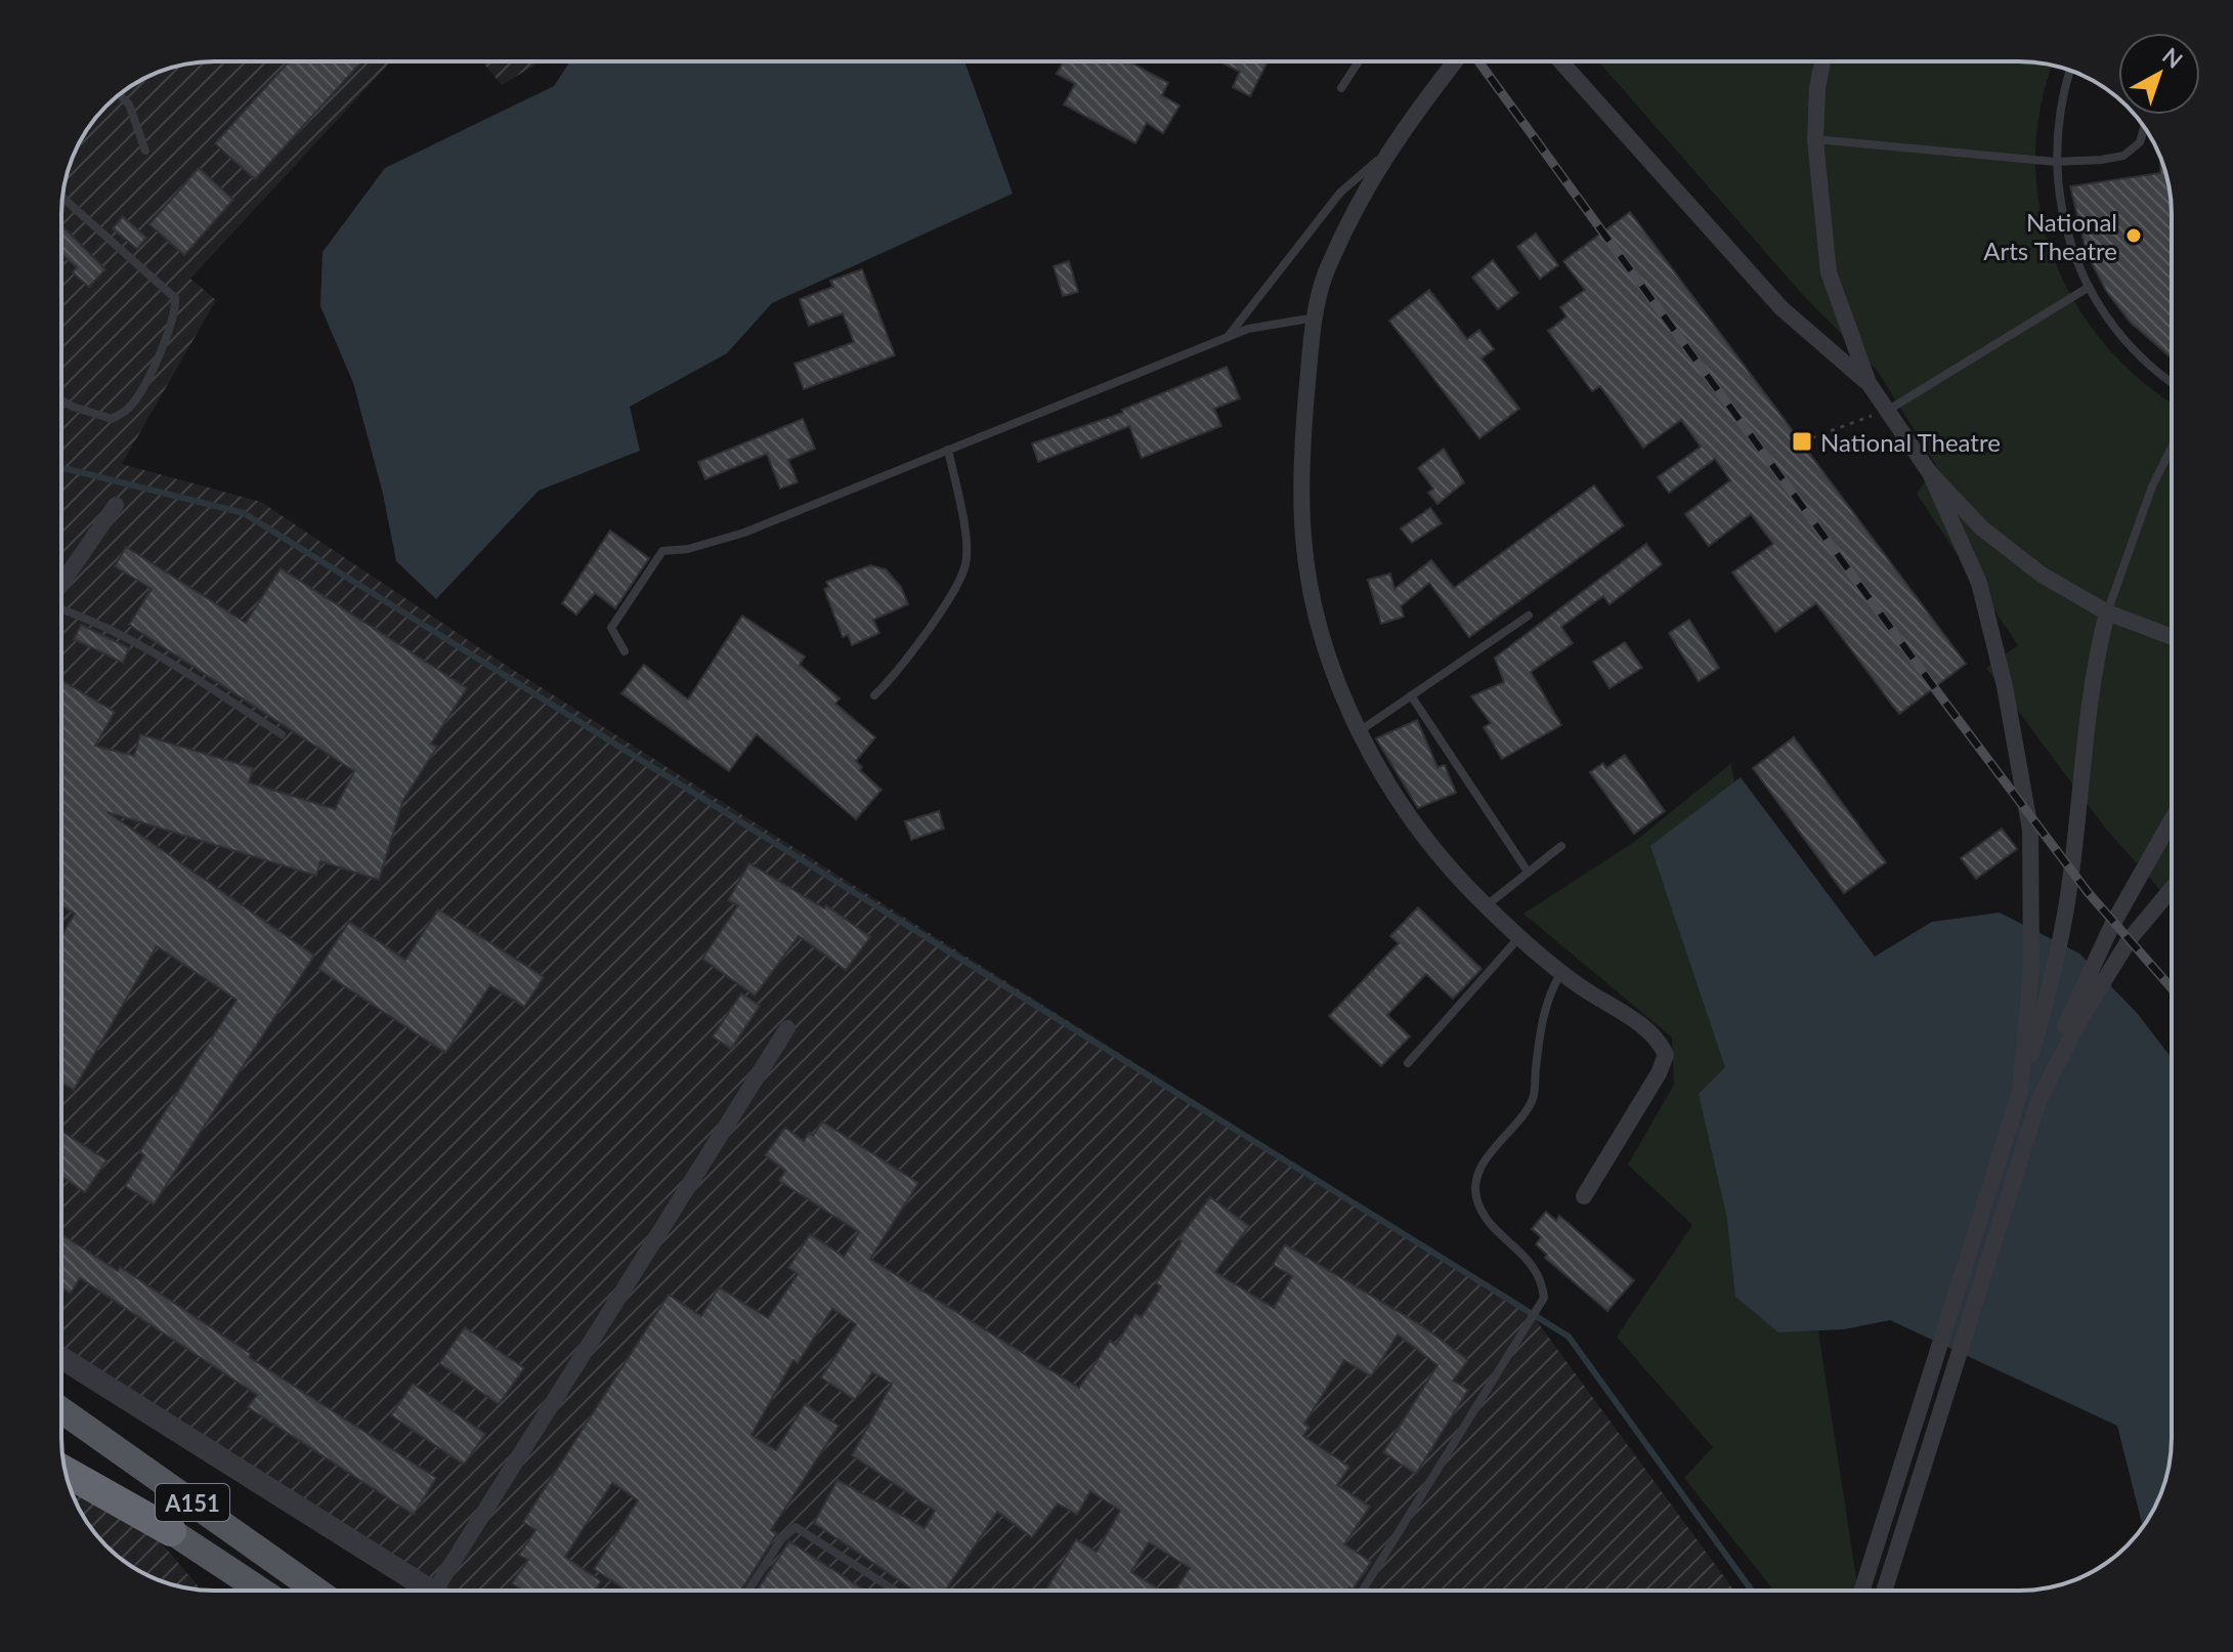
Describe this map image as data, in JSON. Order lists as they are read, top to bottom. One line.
{"streets":{"main road":["A151"]},"places":{"other":["National Arts Theatre"],"transit":["National Theatre"]},"north":"top right"}
